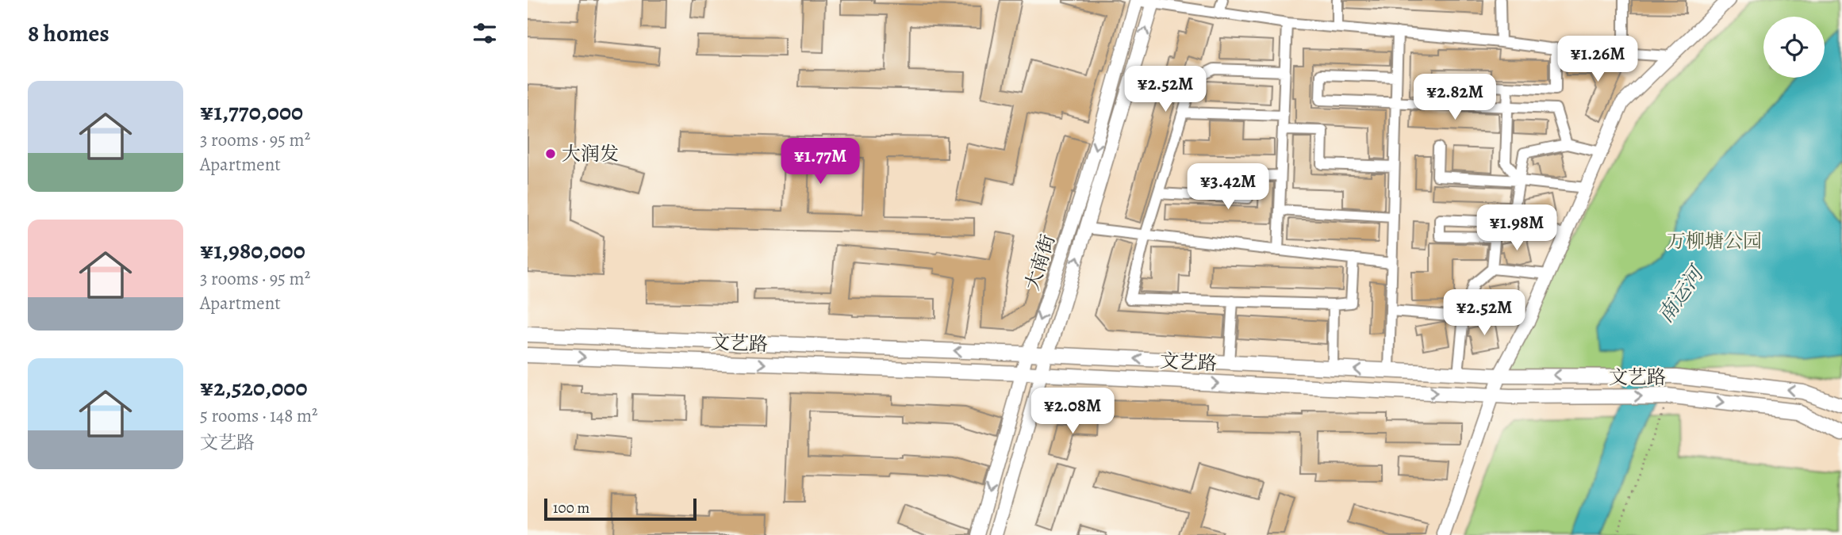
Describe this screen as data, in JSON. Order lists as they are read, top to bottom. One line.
{"streets":{"main road":["文艺路"],"street":["大南街"]},"crossings":[["大南街","文艺路"]],"water":["南运河"],"parks":["万柳塘公园"],"places":["大润发"],"scale_bar":"100 m","page":{"heading":"8 homes","price":["¥1.26M","¥2.52M","¥2.82M","¥1.77M","¥3.42M","¥1.98M","¥2.52M","¥2.08M"],"list":[{"name":"¥1,770,000","note":"3 rooms · 95 m² · Apartment"},{"name":"¥1,980,000","note":"3 rooms · 95 m² · Apartment"},{"name":"¥2,520,000","note":"5 rooms · 148 m² · 文艺路"}],"scale":"100 m"}}
